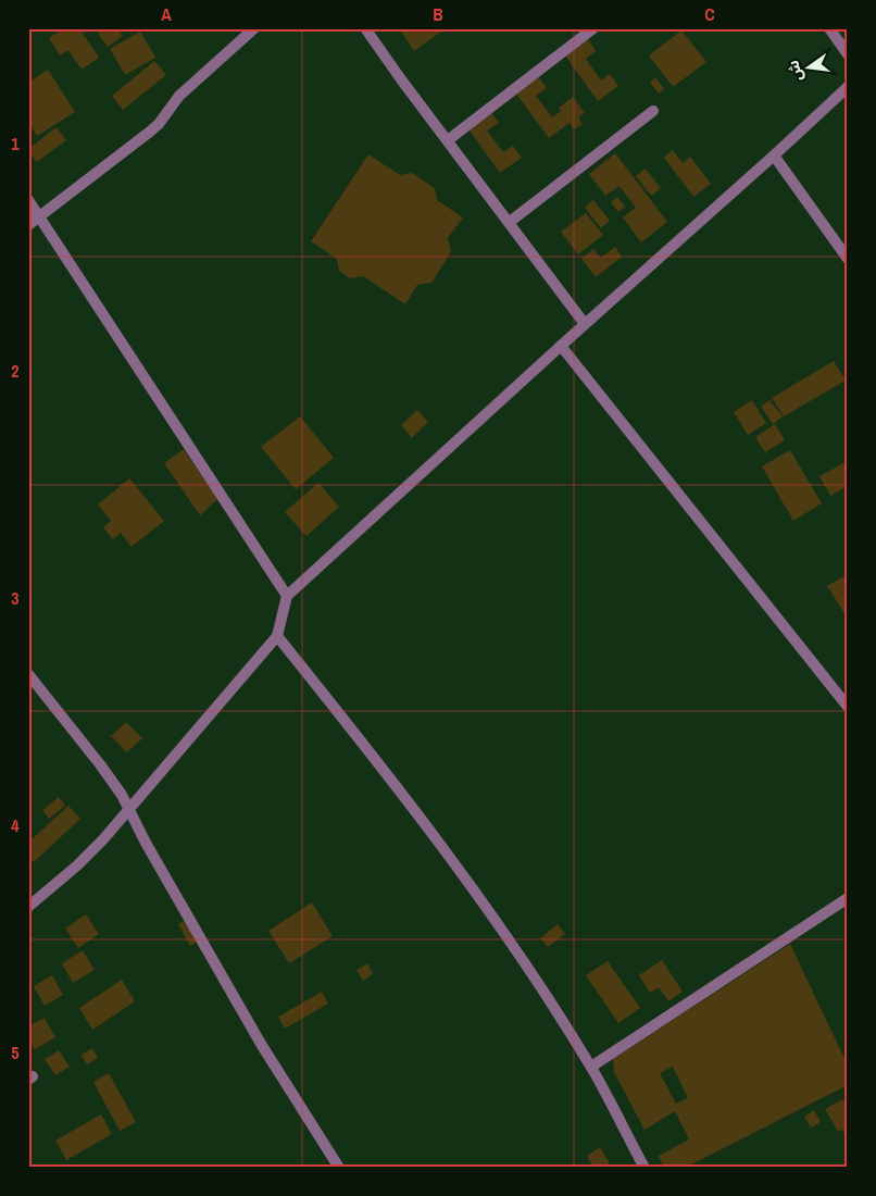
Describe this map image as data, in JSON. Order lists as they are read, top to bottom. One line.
{"north":"left","grid":{"columns":["A","B","C"],"rows":["1","2","3","4","5"]}}
